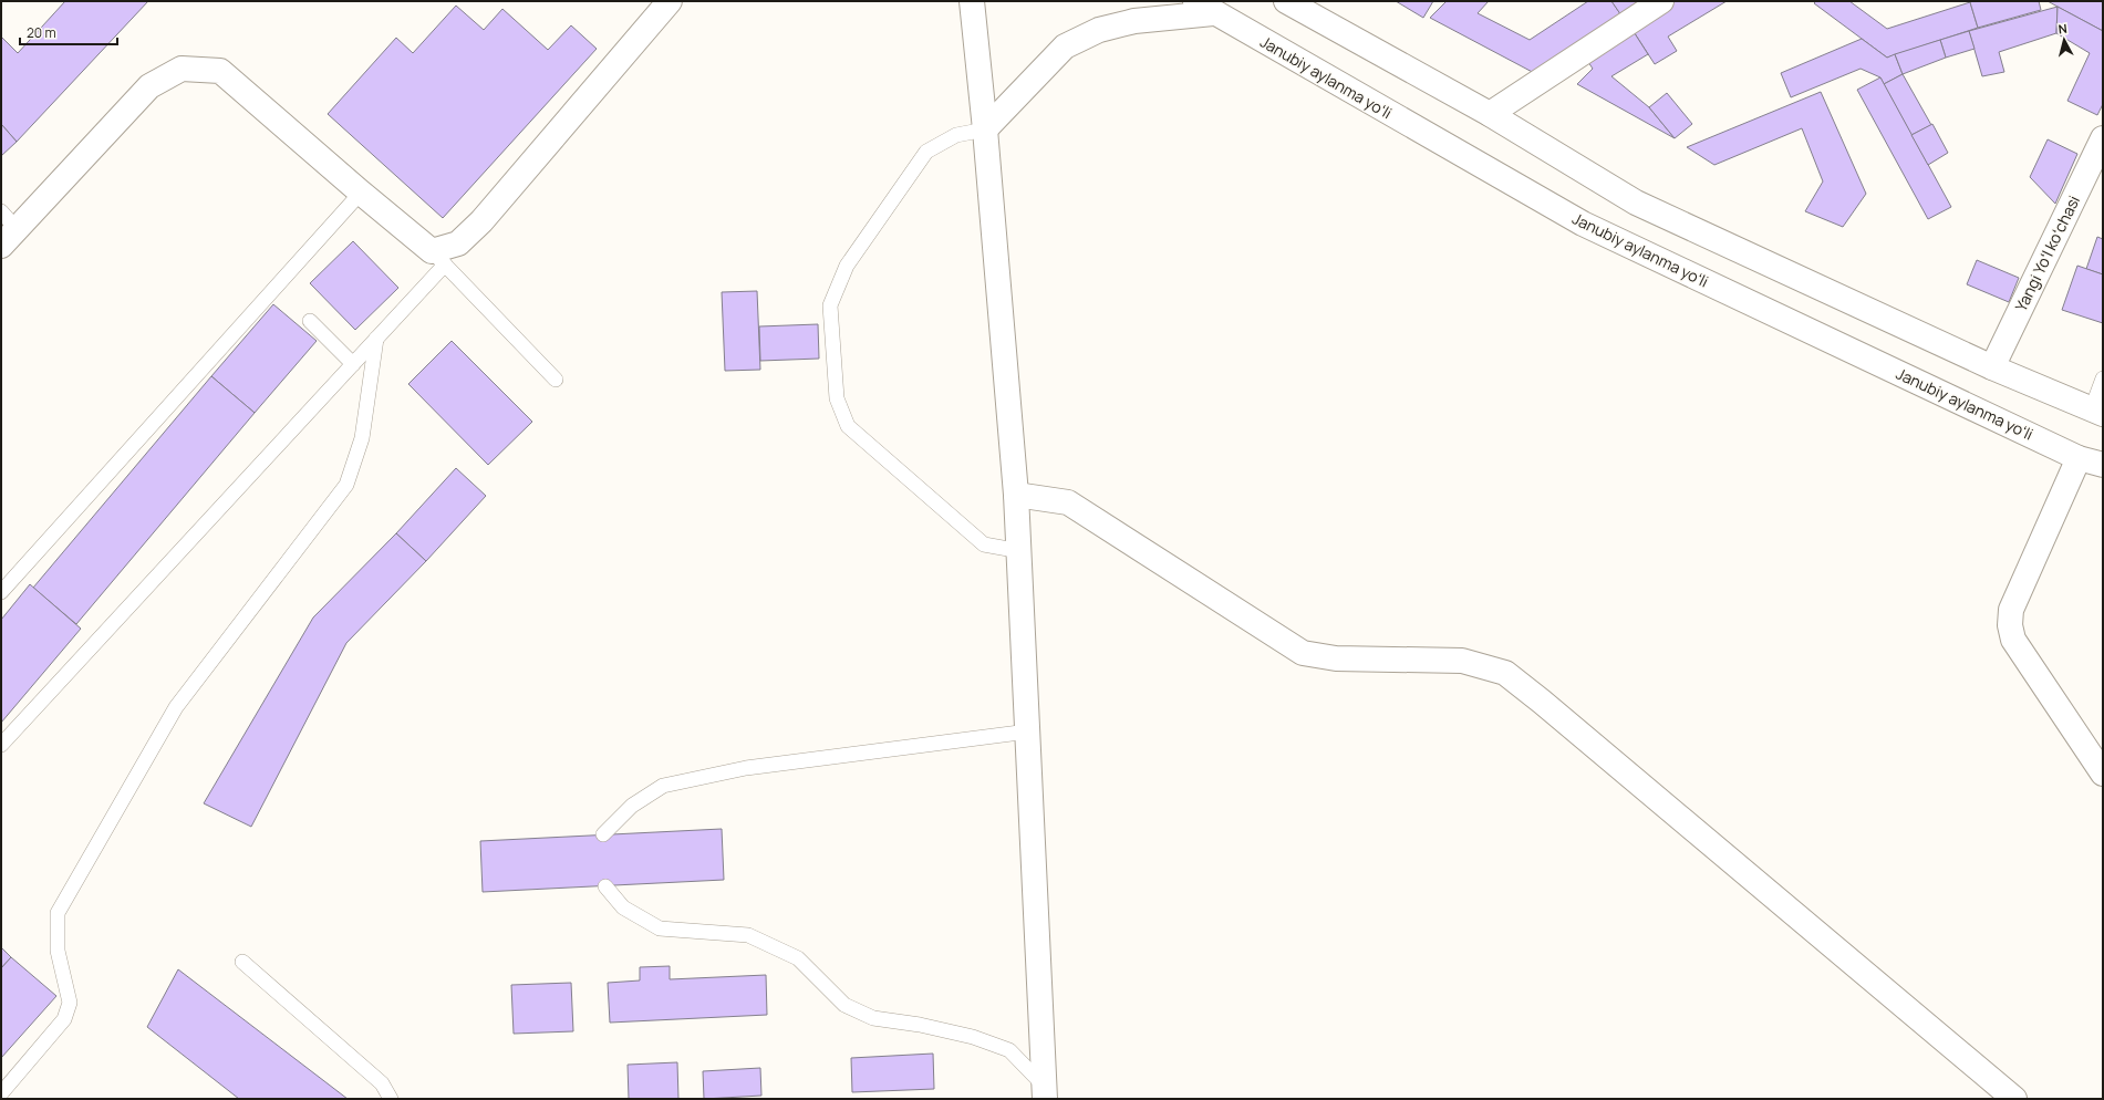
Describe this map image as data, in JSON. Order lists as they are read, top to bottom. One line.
{"streets":{"main road":["Janubiy aylanma yoʻli","Yangi Yoʻl koʻchasi"]},"scale_bar":"20 m","north":"top"}
